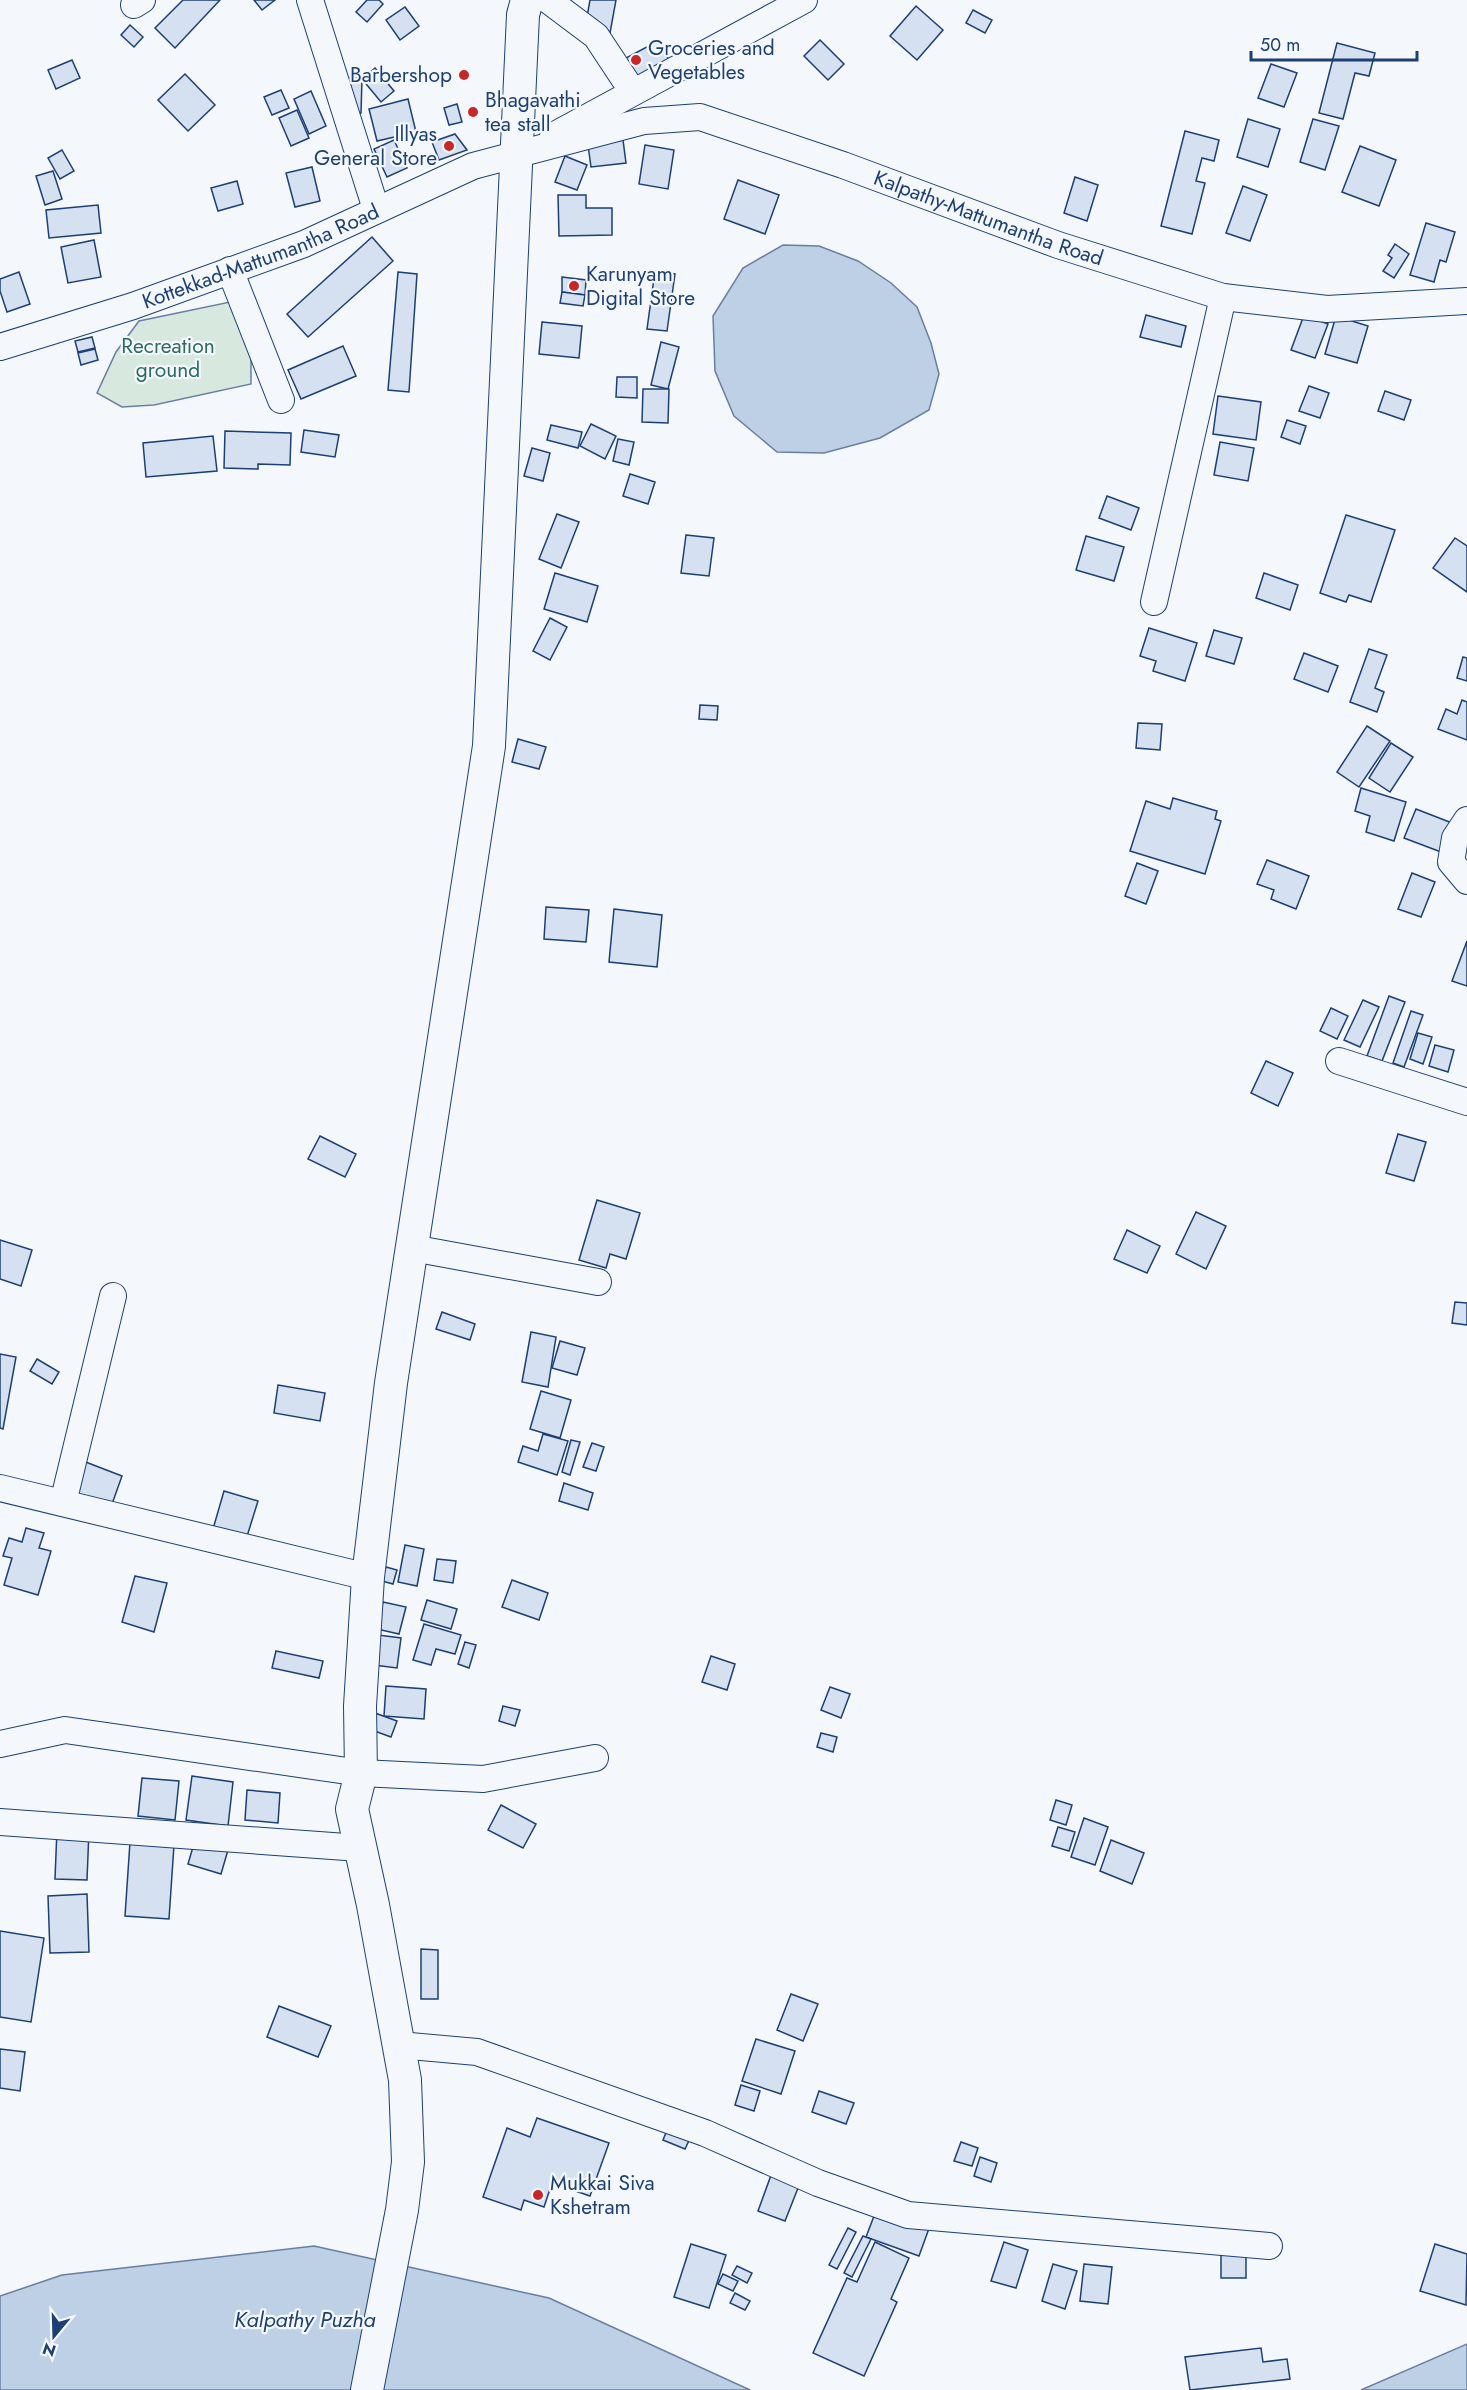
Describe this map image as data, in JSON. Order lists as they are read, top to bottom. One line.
{"streets":{"street":["Kalpathy-Mattumantha Road","Kottekkad-Mattumantha Road"]},"crossings":[["Kalpathy-Mattumantha Road","Kottekkad-Mattumantha Road"]],"water":["Kalpathy Puzha"],"parks":["Recreation ground"],"places":["Groceries and Vegetables","Barbershop","Bhagavathi tea stall","Illyas General Store","Karunyam Digital Store","Mukkai Siva Kshetram"],"scale_bar":"50 m","north":"bottom"}
